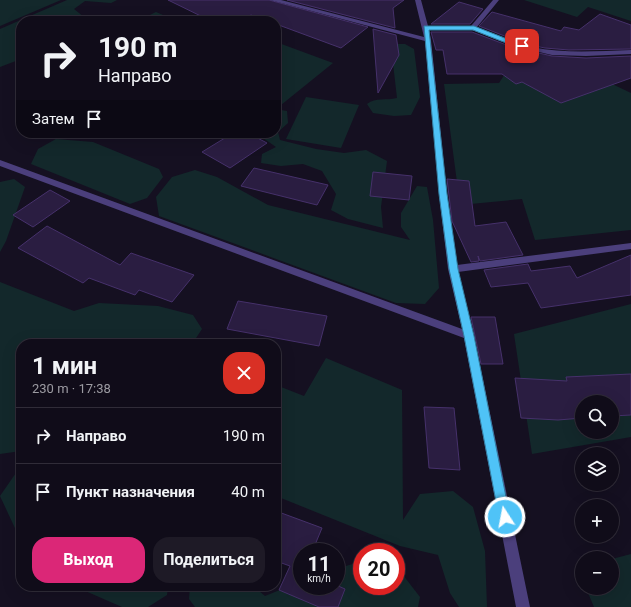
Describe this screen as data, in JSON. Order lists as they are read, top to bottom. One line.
{"page":{"turn":["190 m","Направо"],"then":"Затем","heading":["1 мин","230 m · 17:38"],"map_buttons":["+","−"],"list":[{"name":"Направо","value":"190 m"},{"name":"Пункт назначения","value":"40 m"}],"buttons":["Выход","Поделиться"],"speed":"11 km/h","limit":"20"}}
